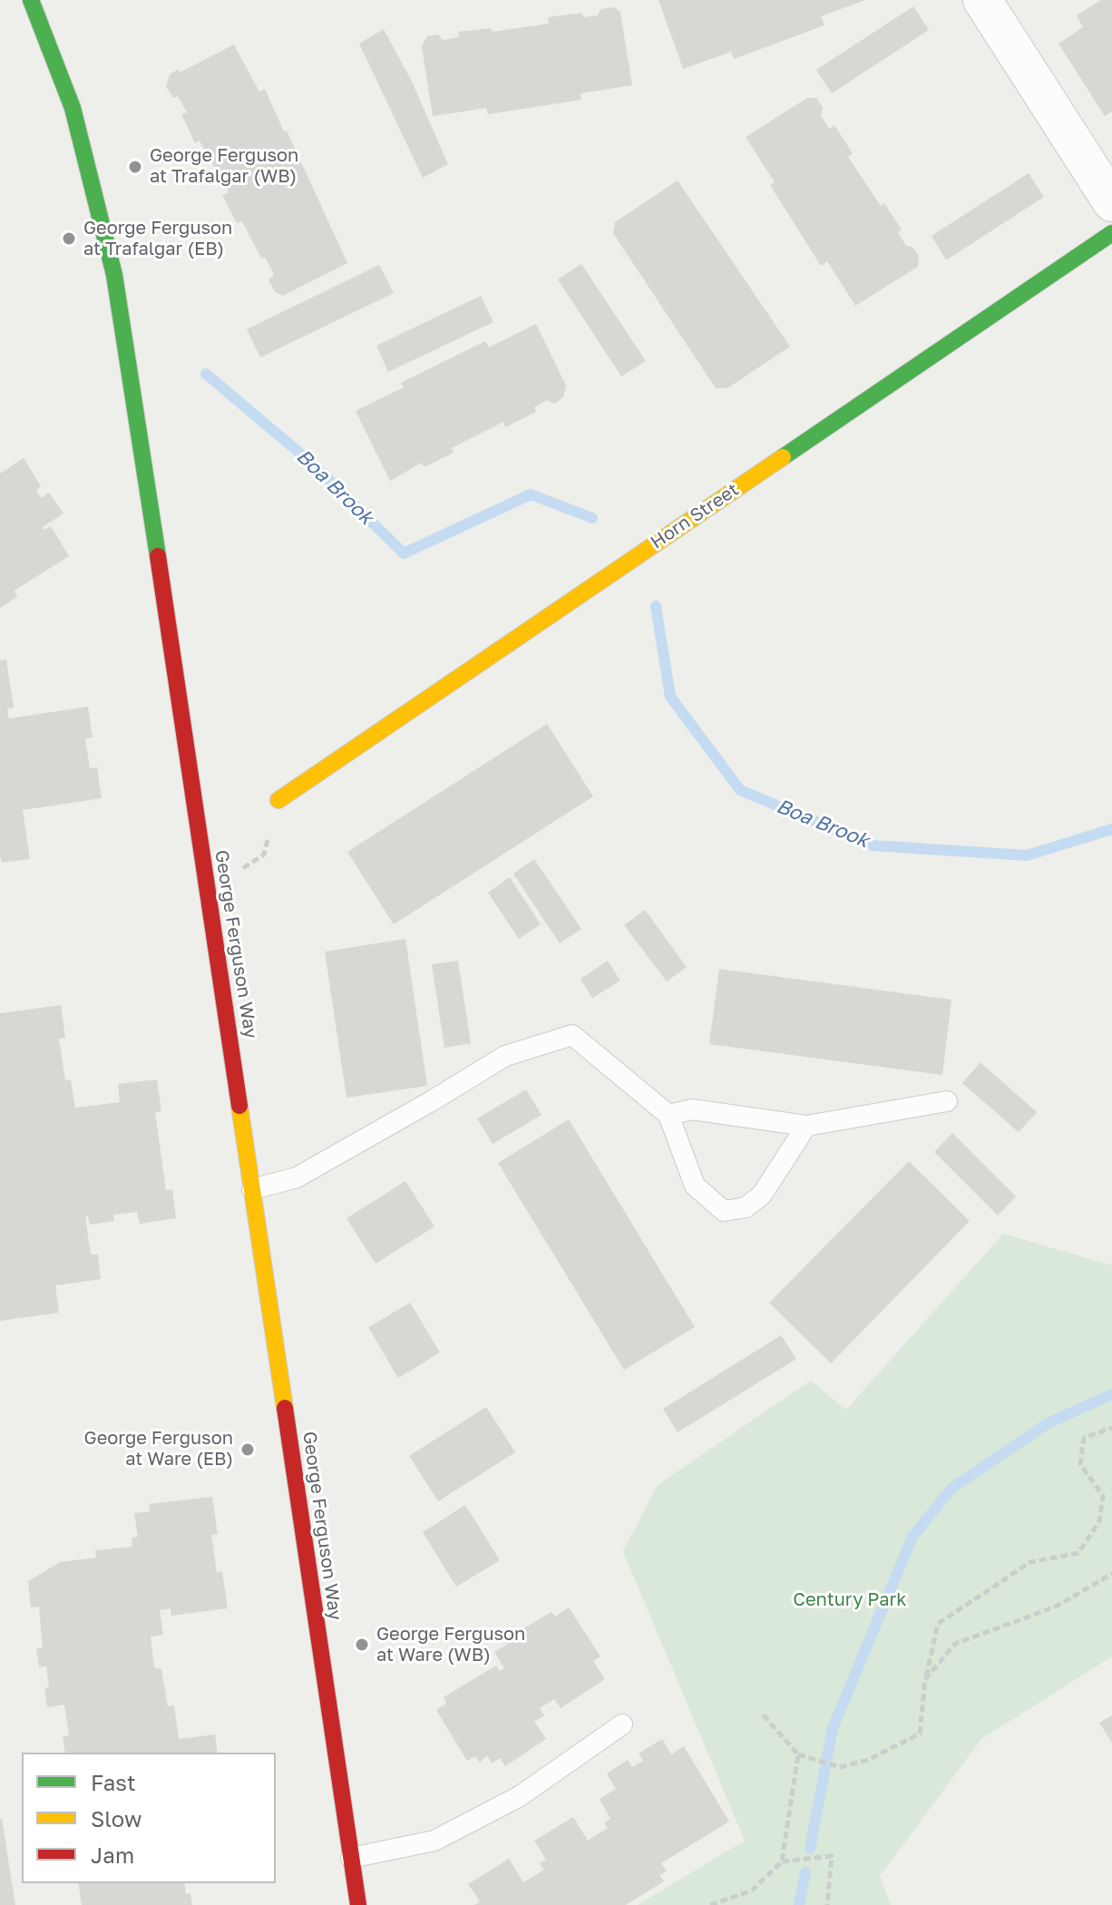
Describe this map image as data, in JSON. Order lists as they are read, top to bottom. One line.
{"streets":{"main road":["Horn Street","George Ferguson Way"]},"water":["Boa Brook"],"parks":["Century Park"],"places":["George Ferguson at Trafalgar (WB)","George Ferguson at Trafalgar (EB)","George Ferguson at Ware (EB)","George Ferguson at Ware (WB)"],"legend":["Fast","Slow","Jam"]}
